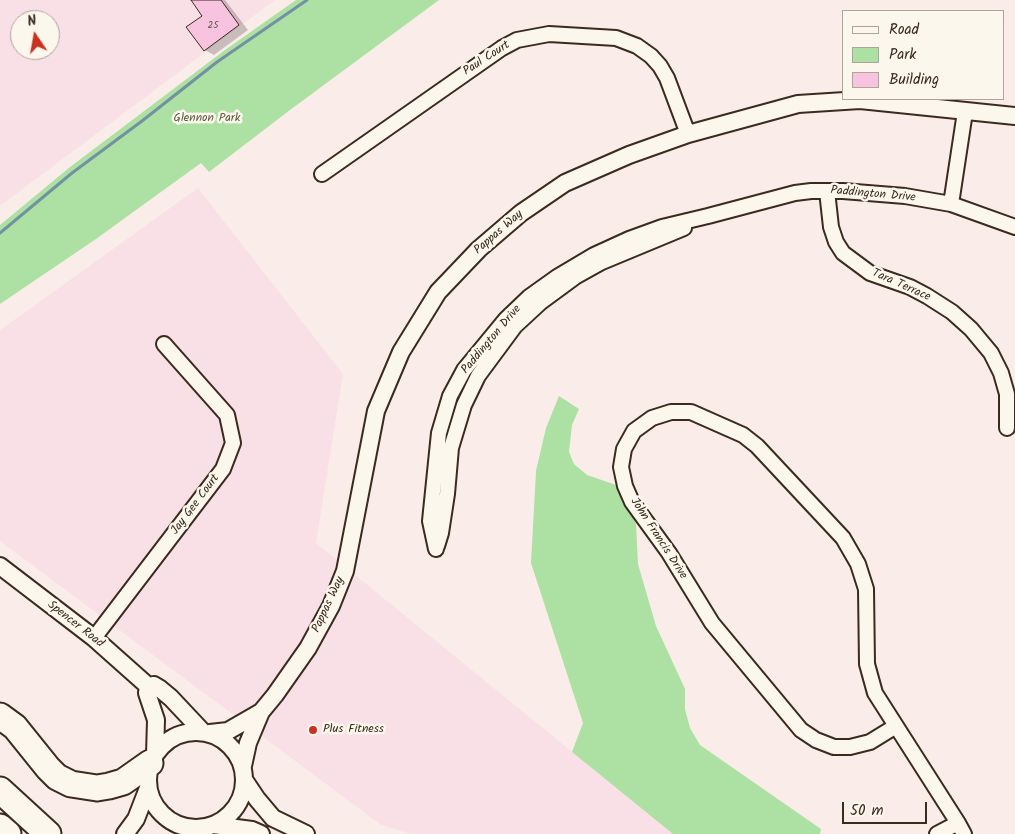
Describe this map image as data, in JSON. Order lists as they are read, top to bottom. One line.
{"streets":{"street":["Paul Court","Paddington Drive","Pappas Way","Tara Terrace","Jay Gee Court","John Francis Drive","Spencer Road"]},"crossings":[["Paul Court","Pappas Way"],["Paddington Drive","Tara Terrace"],["Pappas Way","Spencer Road"],["Jay Gee Court","Spencer Road"]],"parks":["Glennon Park"],"places":["Plus Fitness"],"house_numbers":["25"],"legend":["Road","Park","Building"],"scale_bar":"50 m","north":"top"}
